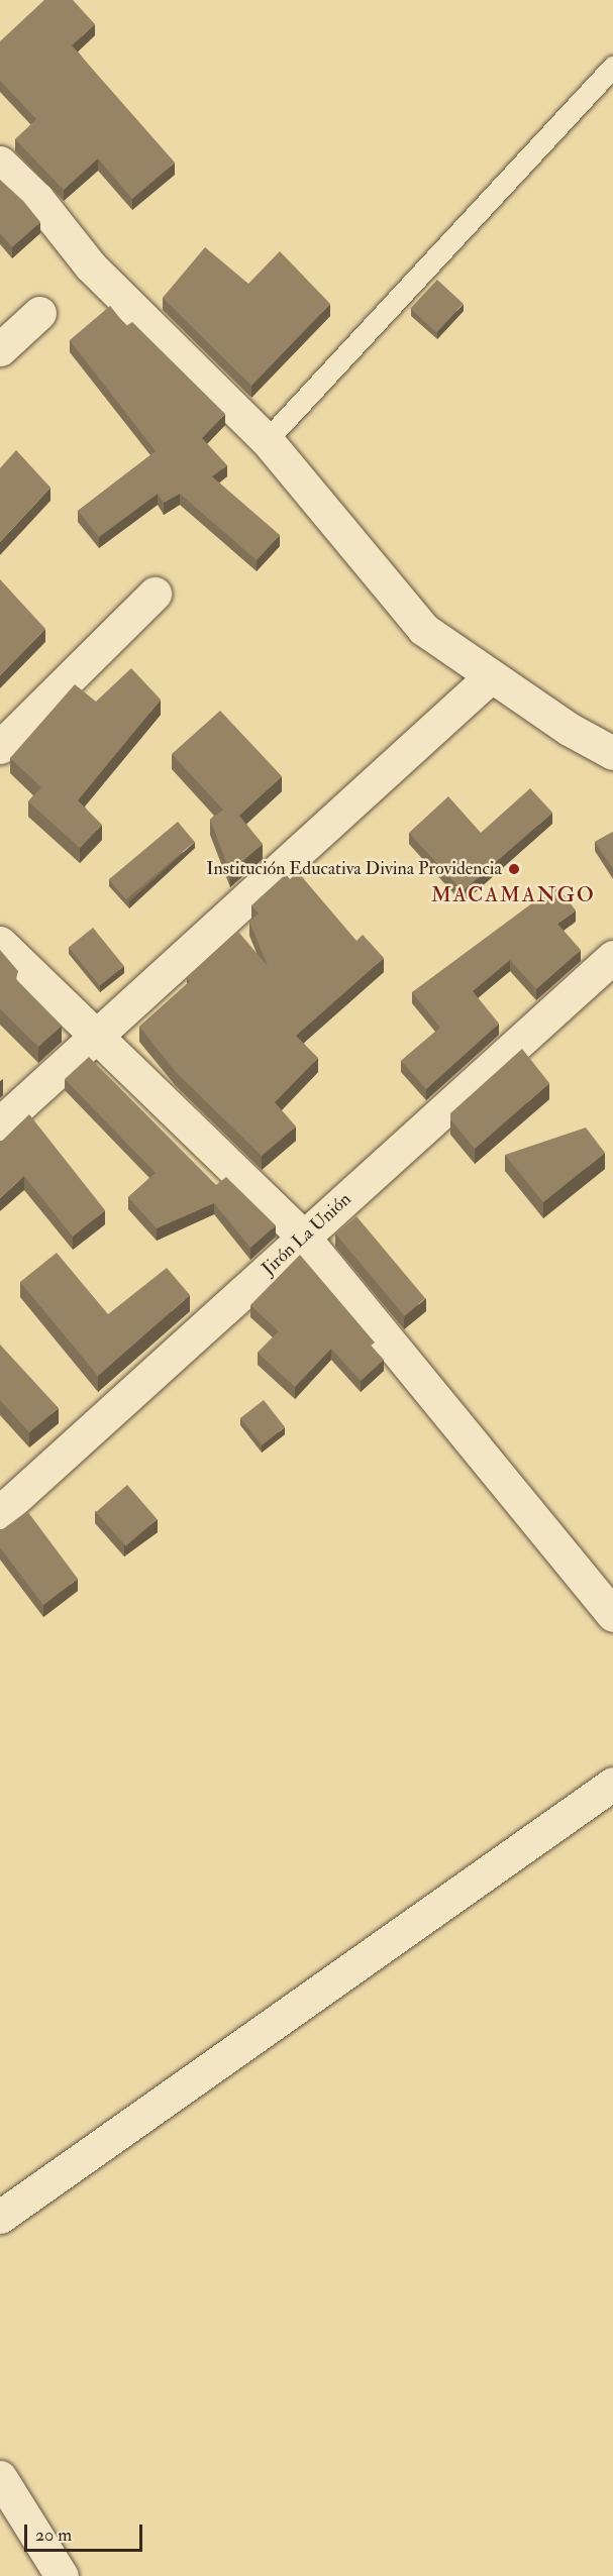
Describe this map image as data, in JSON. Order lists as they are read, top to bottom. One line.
{"streets":{"street":["Jirón La Unión"]},"districts":["MACAMANGO"],"places":["Institución Educativa Divina Providencia"],"scale_bar":"20 m"}
